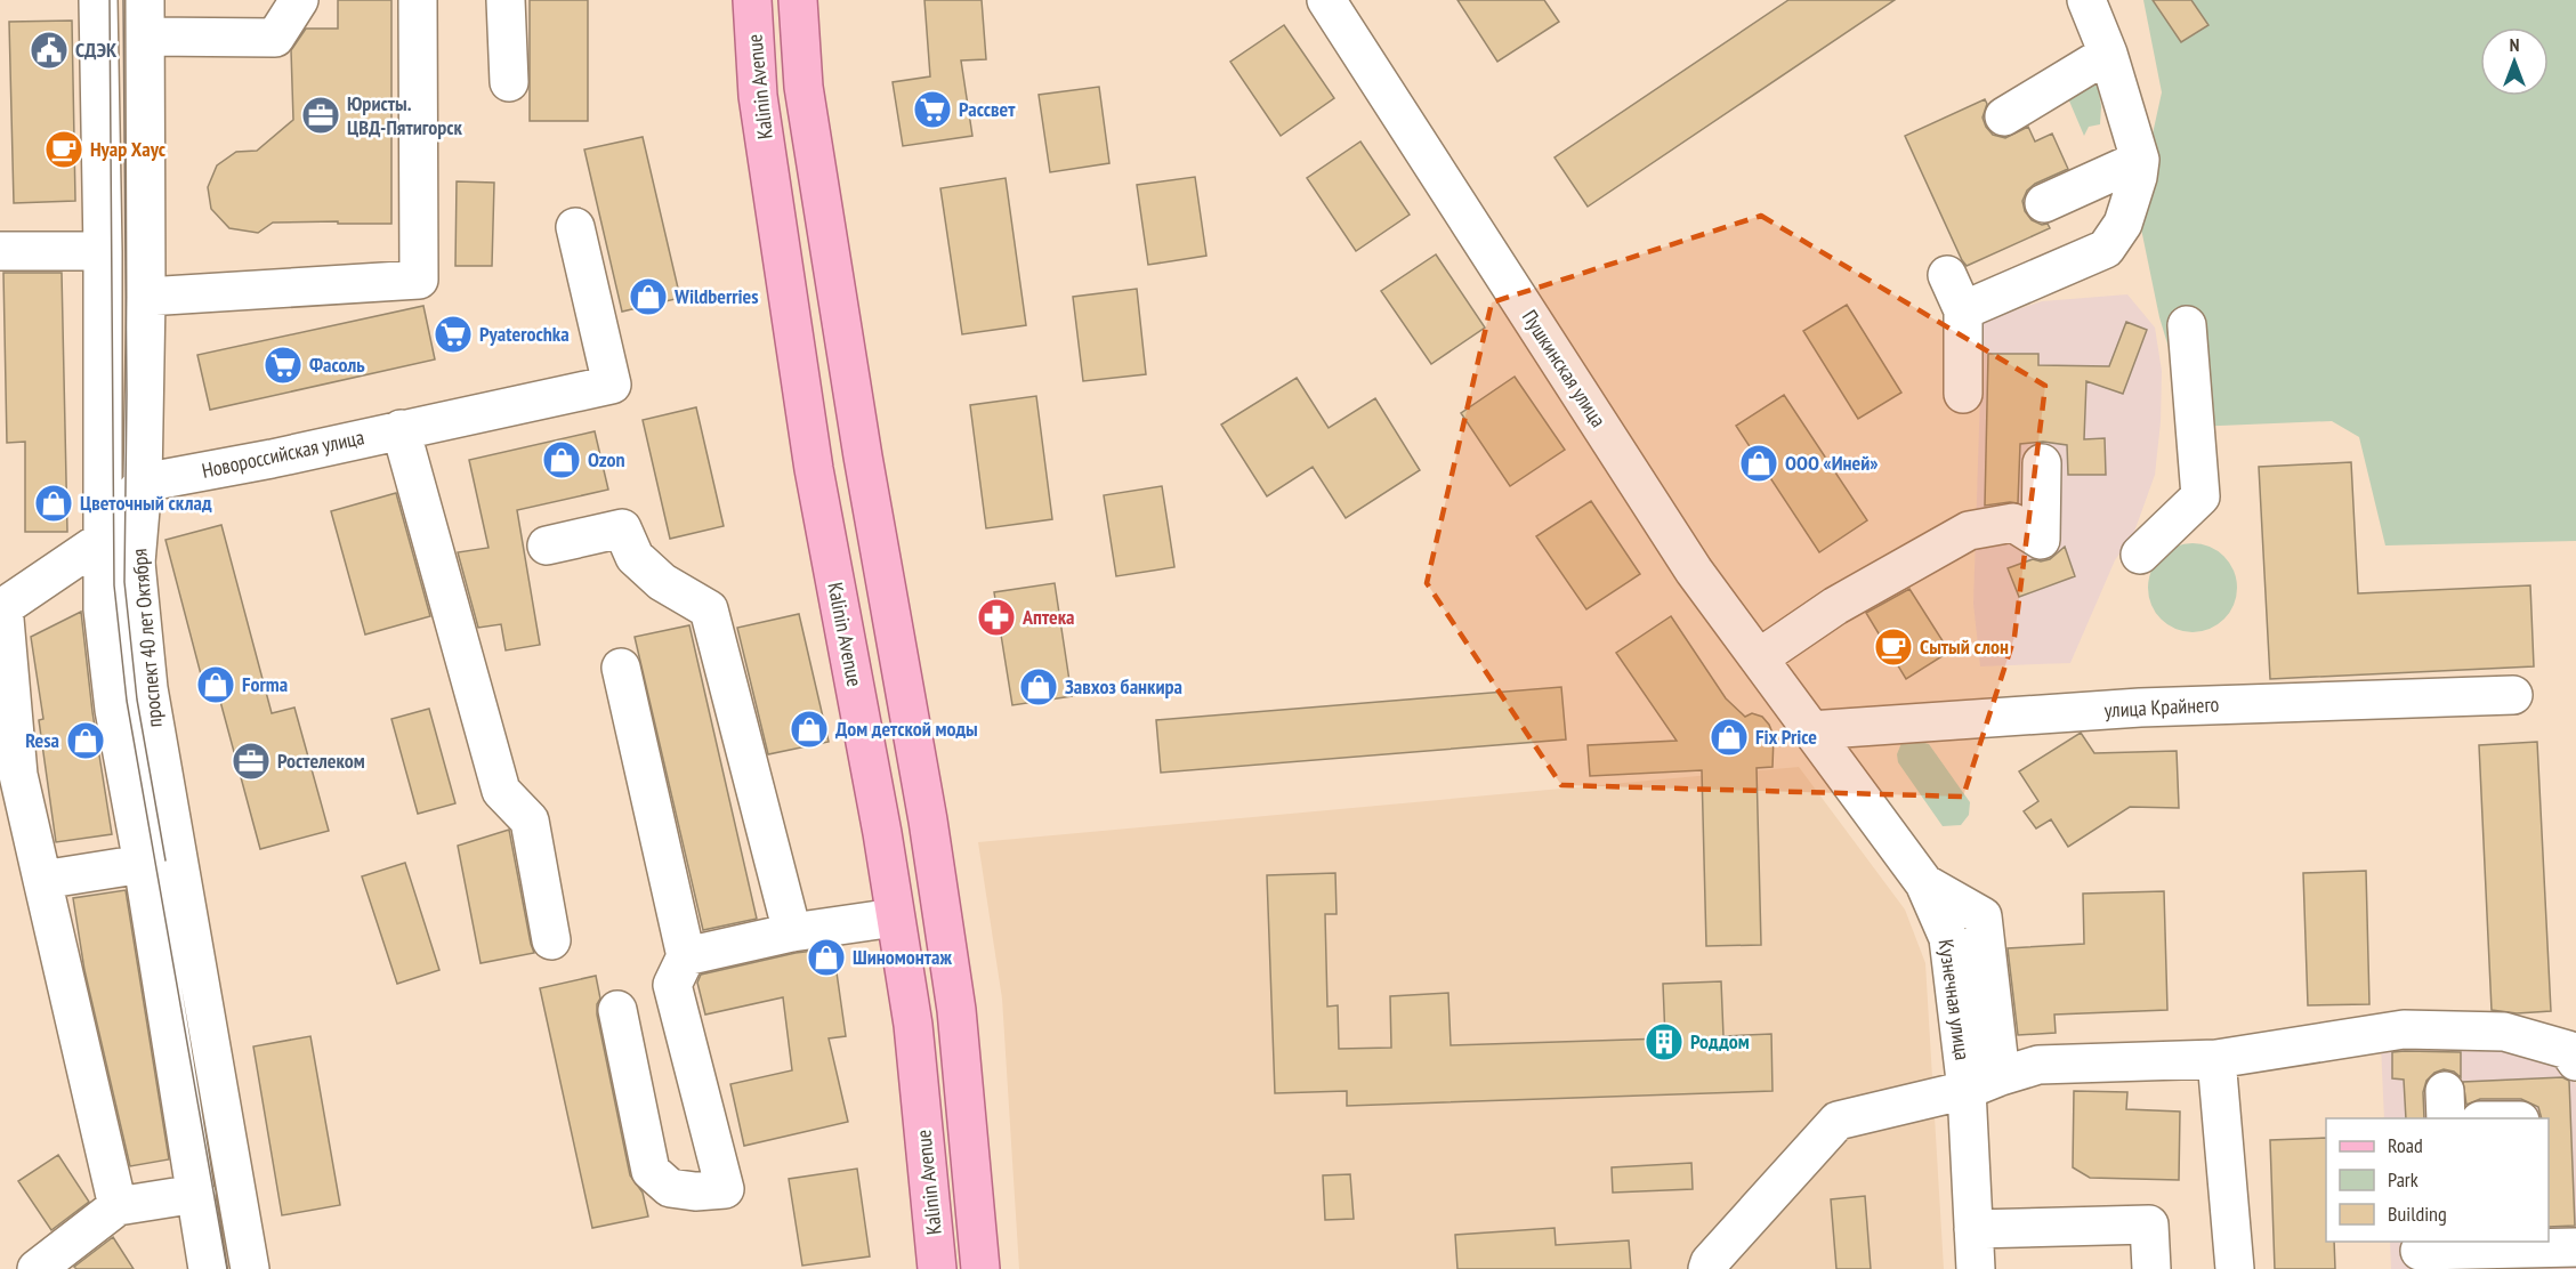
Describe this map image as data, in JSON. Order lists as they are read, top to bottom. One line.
{"streets":{"main road":["Kalinin Avenue"],"street":["Пушкинская улица","Новороссийская улица","проспект 40 лет Октября","улица Крайнего","Кузнечная улица"]},"crossings":[["Пушкинская улица","улица Крайнего"],["Пушкинская улица","Кузнечная улица"],["Новороссийская улица","проспект 40 лет Октября"],["улица Крайнего","Кузнечная улица"]],"places":{"public building":["СДЭК"],"supermarket":["Рассвет","Pyaterochka","Фасоль"],"office":["Юристы. ЦВД-Пятигорск","Ростелеком"],"cafe":["Нуар Хаус","Сытый слон"],"shop":["Wildberries","Ozon","ООО «Иней»","Цветочный склад","Forma","Завхоз банкира","Дом детской моды","Fix Price","Resa","Шиномонтаж"],"pharmacy":["Аптека"],"building":["Роддом"]},"legend":["Road","Park","Building"],"north":"top"}
